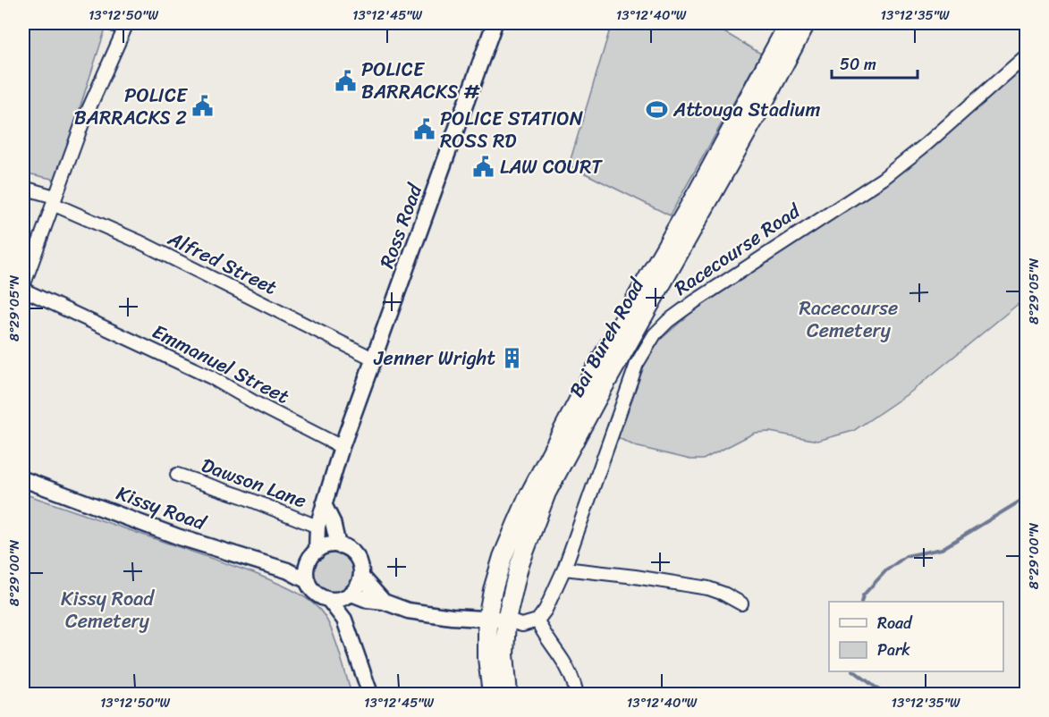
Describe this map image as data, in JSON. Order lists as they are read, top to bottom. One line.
{"streets":{"highway":["Bai Bureh Road"],"main road":["Ross Road","Kissy Road"],"street":["Racecourse Road","Alfred Street","Emmanuel Street","Dawson Lane"]},"crossings":[["Ross Road","Alfred Street"],["Ross Road","Emmanuel Street"],["Ross Road","Dawson Lane"],["Ross Road","Kissy Road"]],"parks":["Racecourse Cemetery","Kissy Road Cemetery"],"places":{"public building":["POLICE BARRACKS #","POLICE BARRACKS 2","POLICE STATION ROSS RD","LAW COURT"],"sports":["Attouga Stadium"],"building":["Jenner Wright"]},"legend":["Road","Park"],"scale_bar":"50 m","coordinates":["13°12'50\"W","13°12'45\"W","13°12'40\"W","13°12'35\"W","8°29'05\"N","8°29'00\"N"]}
